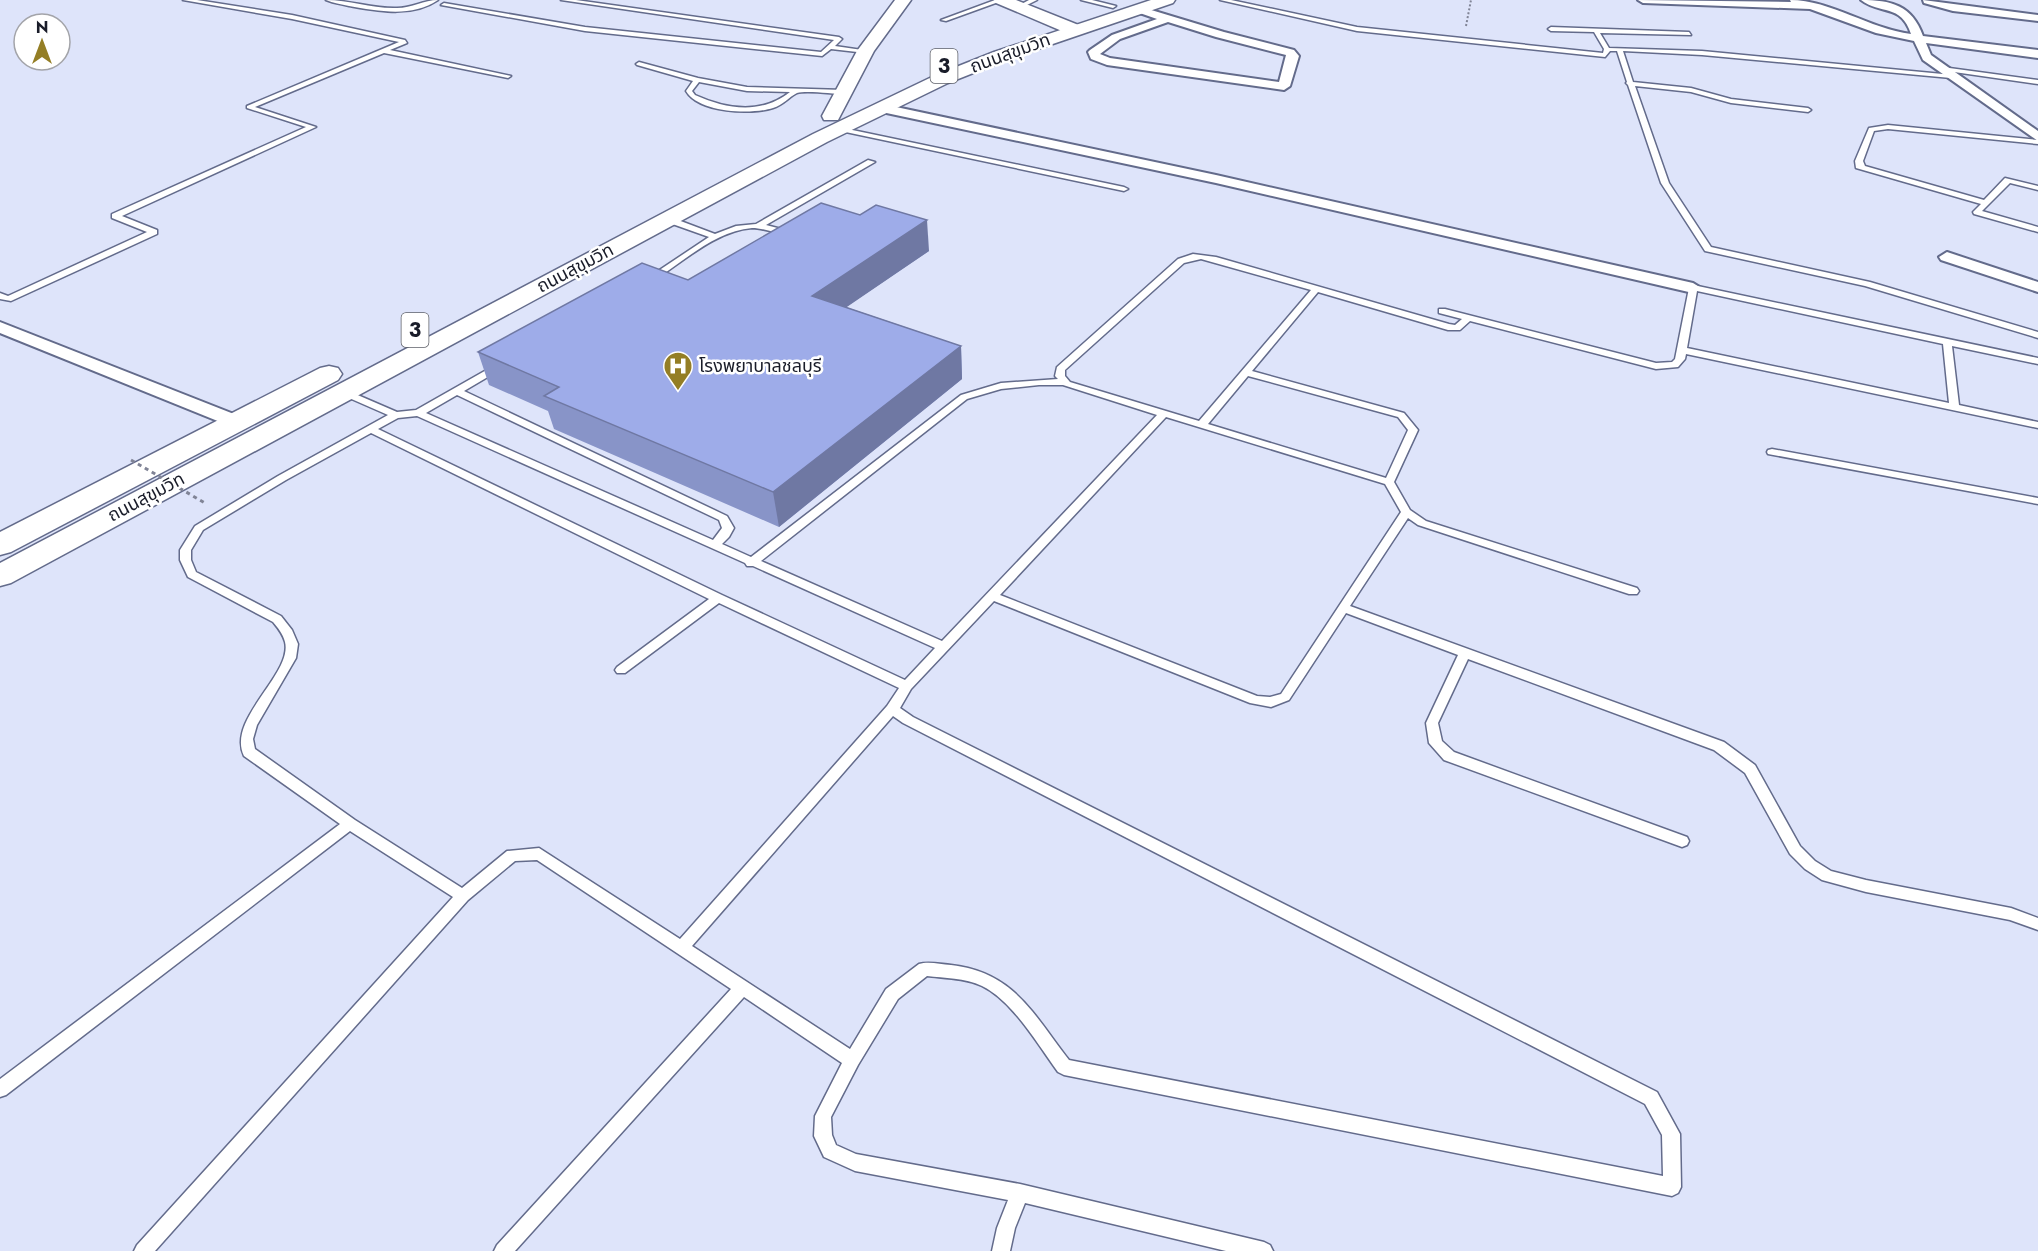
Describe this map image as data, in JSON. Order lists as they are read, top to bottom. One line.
{"streets":{"main road":["ถนนสุขุมวิท","3"]},"places":{"hospital":["โรงพยาบาลชลบุรี"]},"north":"top"}
